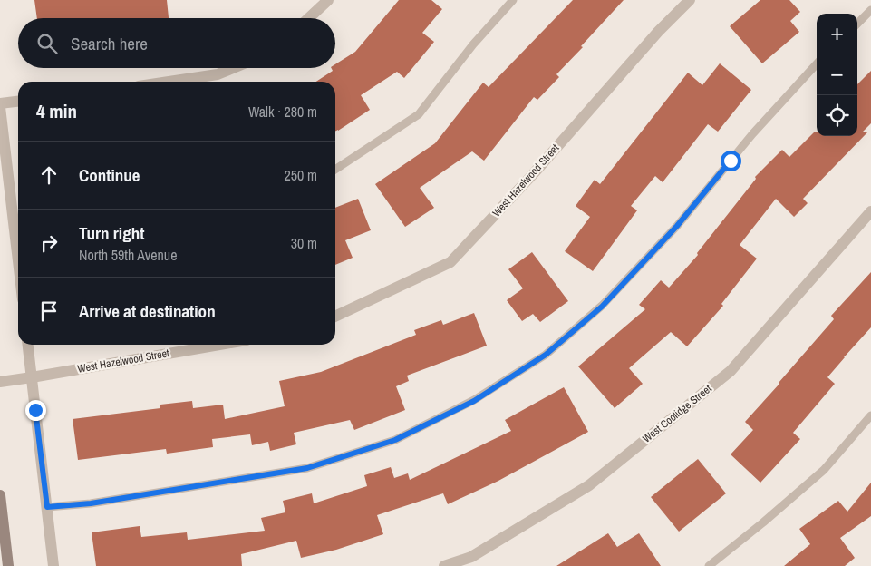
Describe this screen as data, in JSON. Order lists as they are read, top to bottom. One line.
{"streets":{"street":["West Hazelwood Street","West Coolidge Street"]},"page":{"map_buttons":["+","−"],"search":"Search here","heading":["4 min","Walk · 280 m"],"list":[["Continue","250 m"],["Turn right","North 59th Avenue","30 m"],"Arrive at destination"]}}
